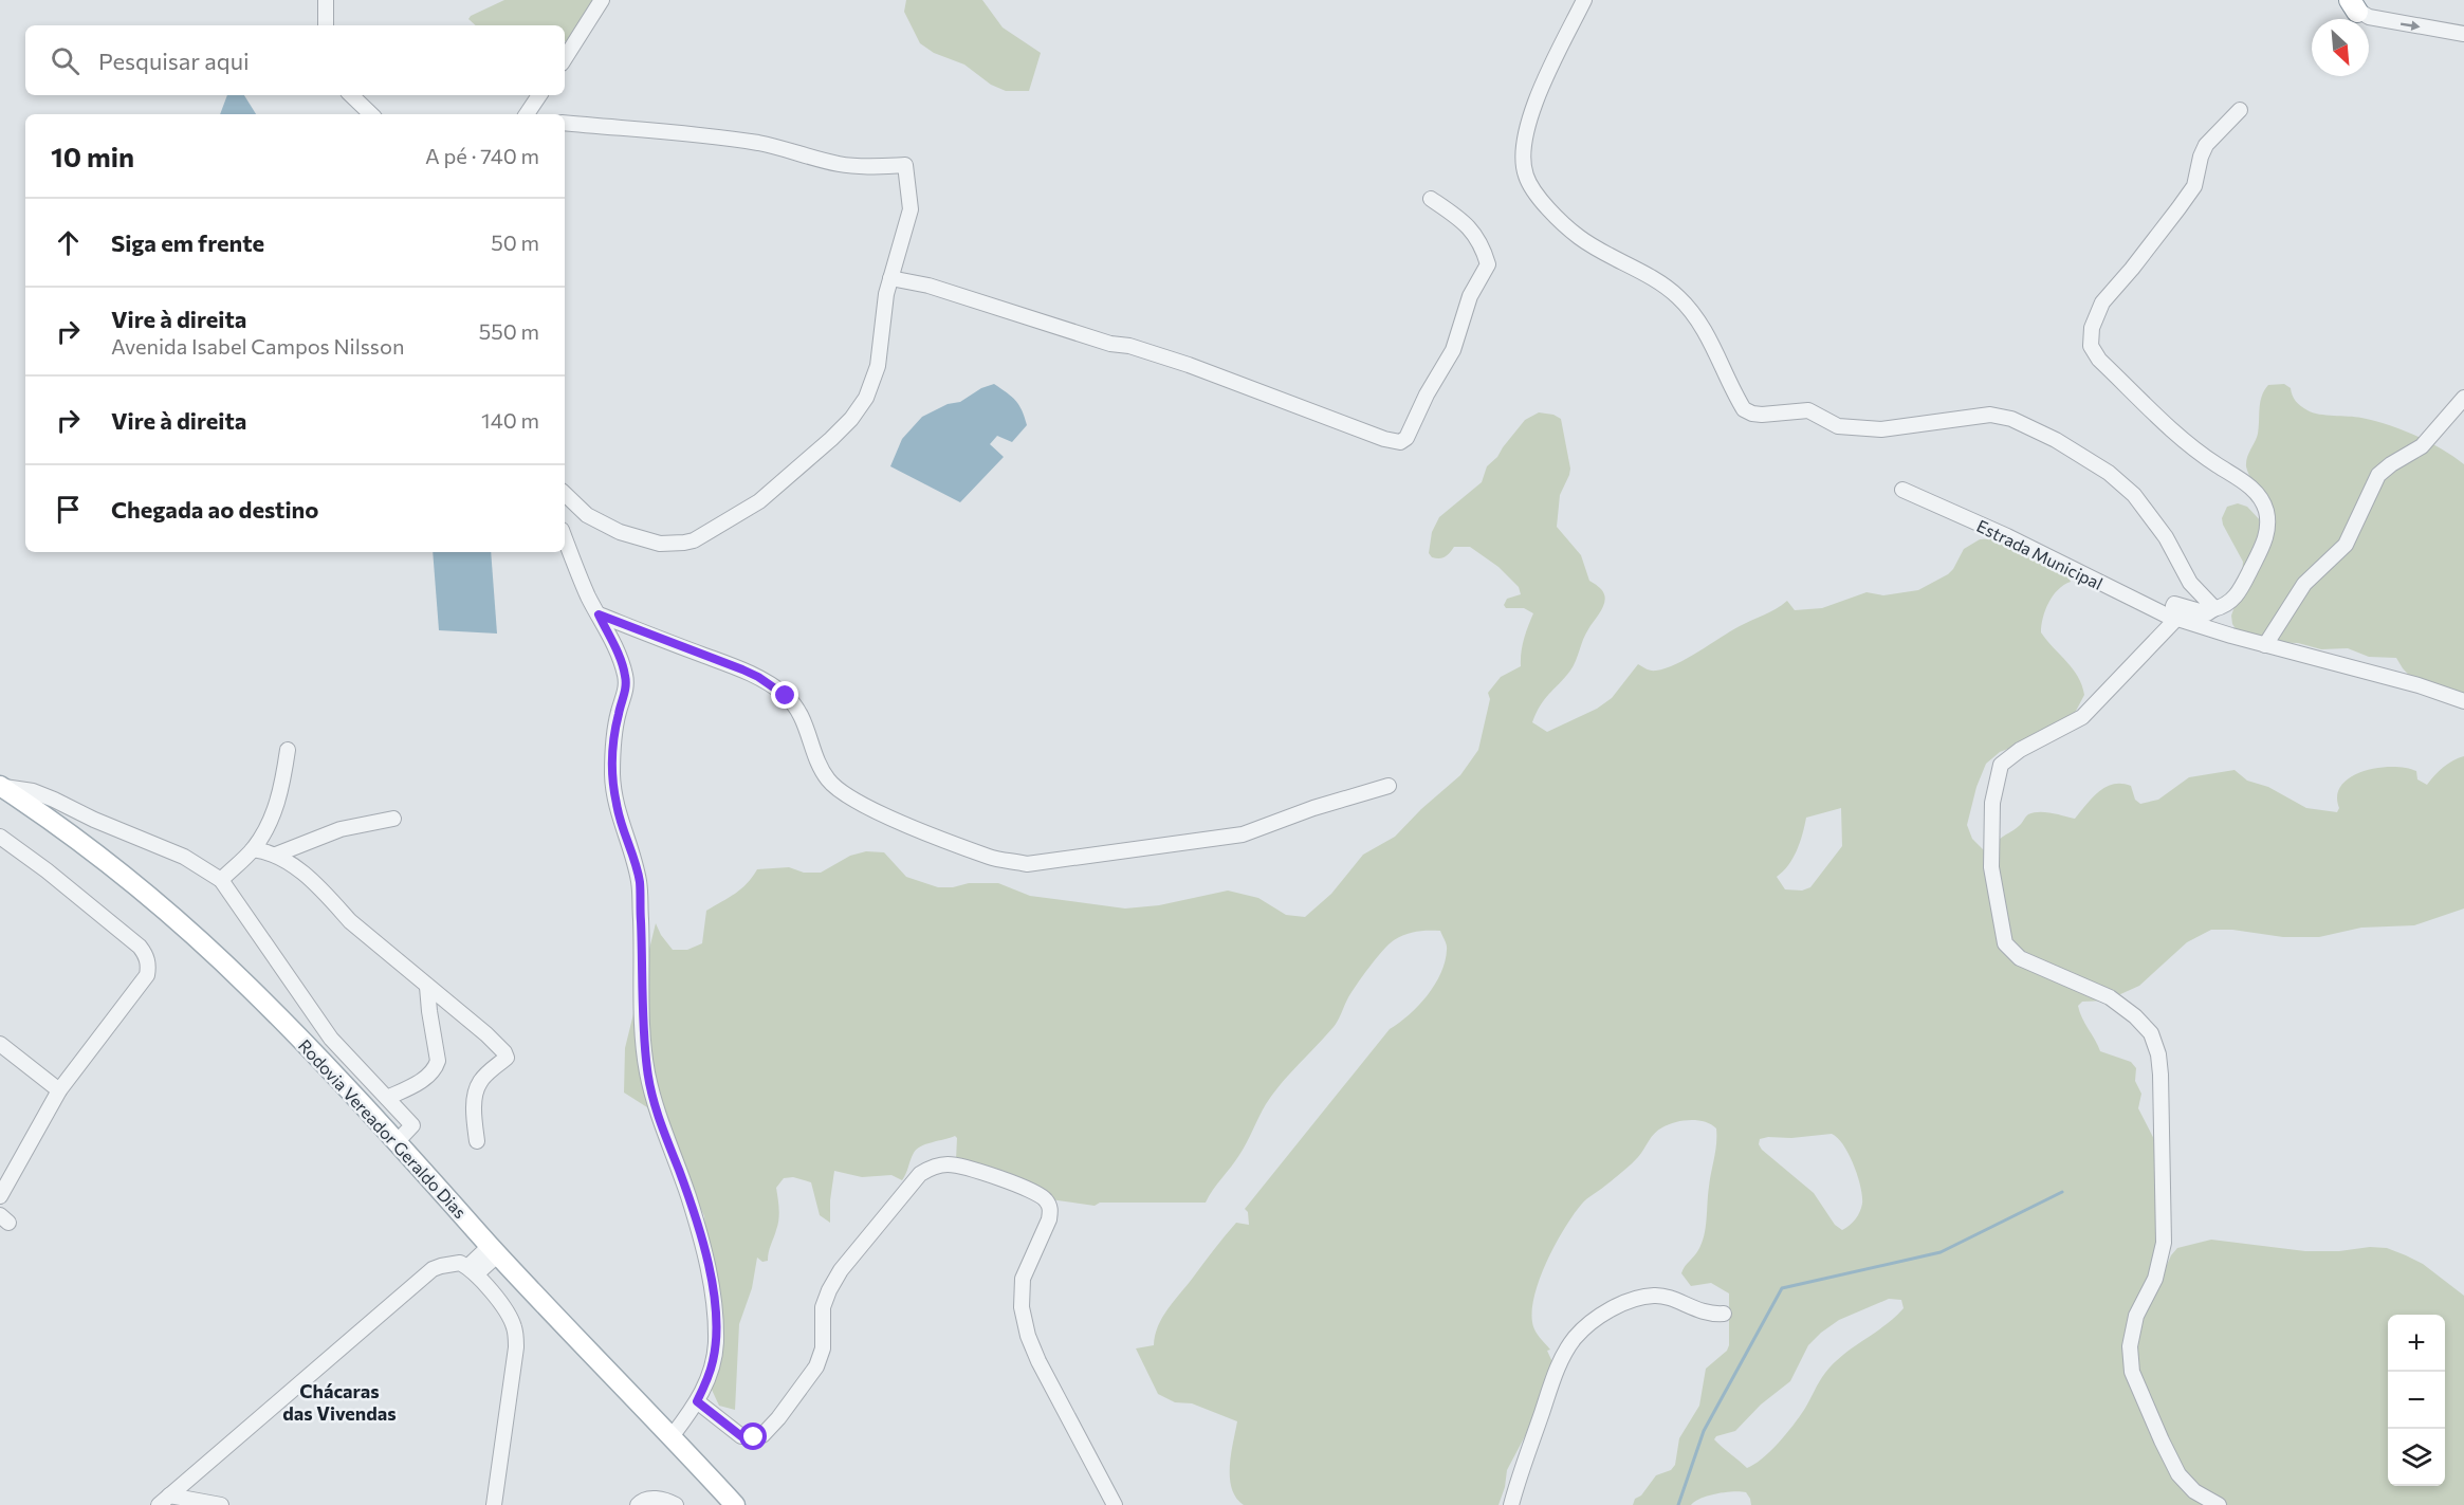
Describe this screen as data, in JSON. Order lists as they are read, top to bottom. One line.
{"streets":{"main road":["Rodovia Vereador Geraldo Dias"],"street":["Estrada Municipal"]},"districts":["Chácaras das Vivendas"],"north":"bottom right","page":{"search":"Pesquisar aqui","heading":["10 min","A pé · 740 m"],"list":[["Siga em frente","50 m"],["Vire à direita","Avenida Isabel Campos Nilsson","550 m"],["Vire à direita","140 m"],"Chegada ao destino"],"map_buttons":["+","−"]}}
